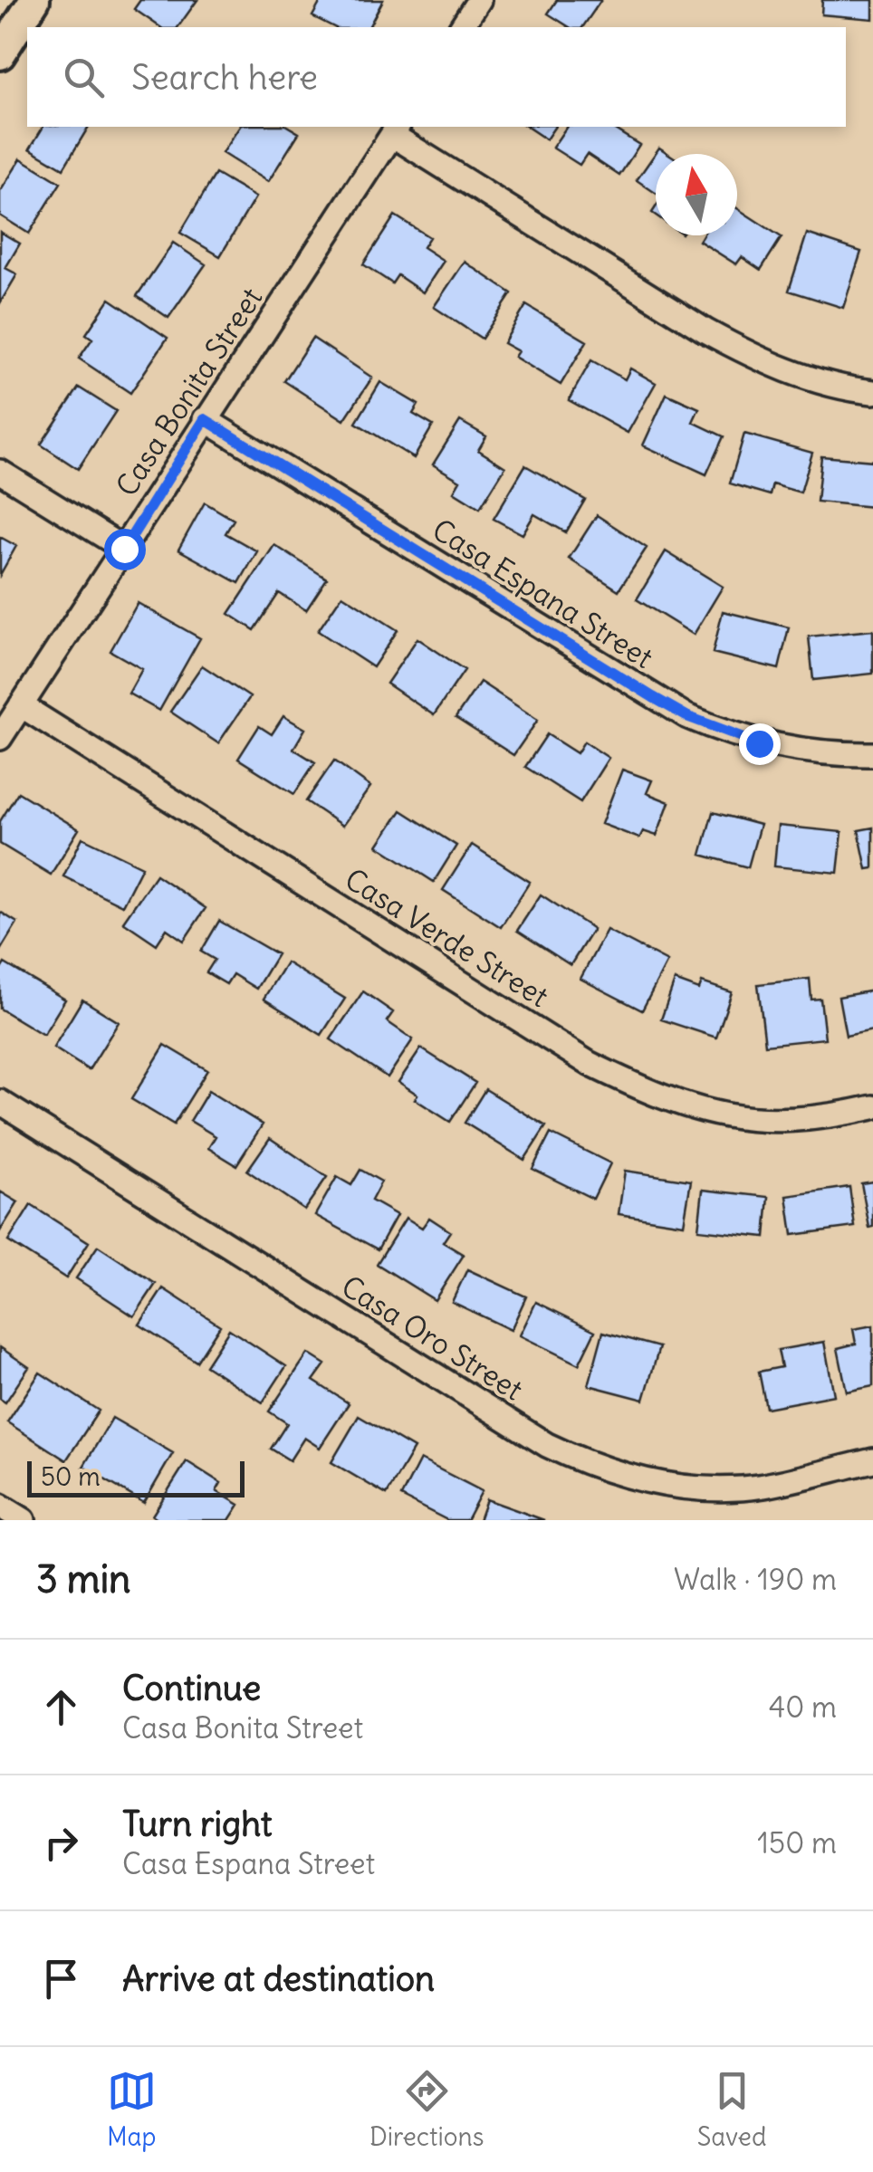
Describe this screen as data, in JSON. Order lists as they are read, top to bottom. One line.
{"streets":{"street":["Casa Bonita Street","Casa Espana Street","Casa Verde Street","Casa Oro Street"]},"crossings":[["Casa Bonita Street","Casa Espana Street"],["Casa Bonita Street","Casa Verde Street"]],"scale_bar":"50 m","north":"top","page":{"search":"Search here","scale":"50 m","heading":["3 min","Walk · 190 m"],"list":[["Continue","Casa Bonita Street","40 m"],["Turn right","Casa Espana Street","150 m"],"Arrive at destination"],"nav":["Map","Directions","Saved"]}}
